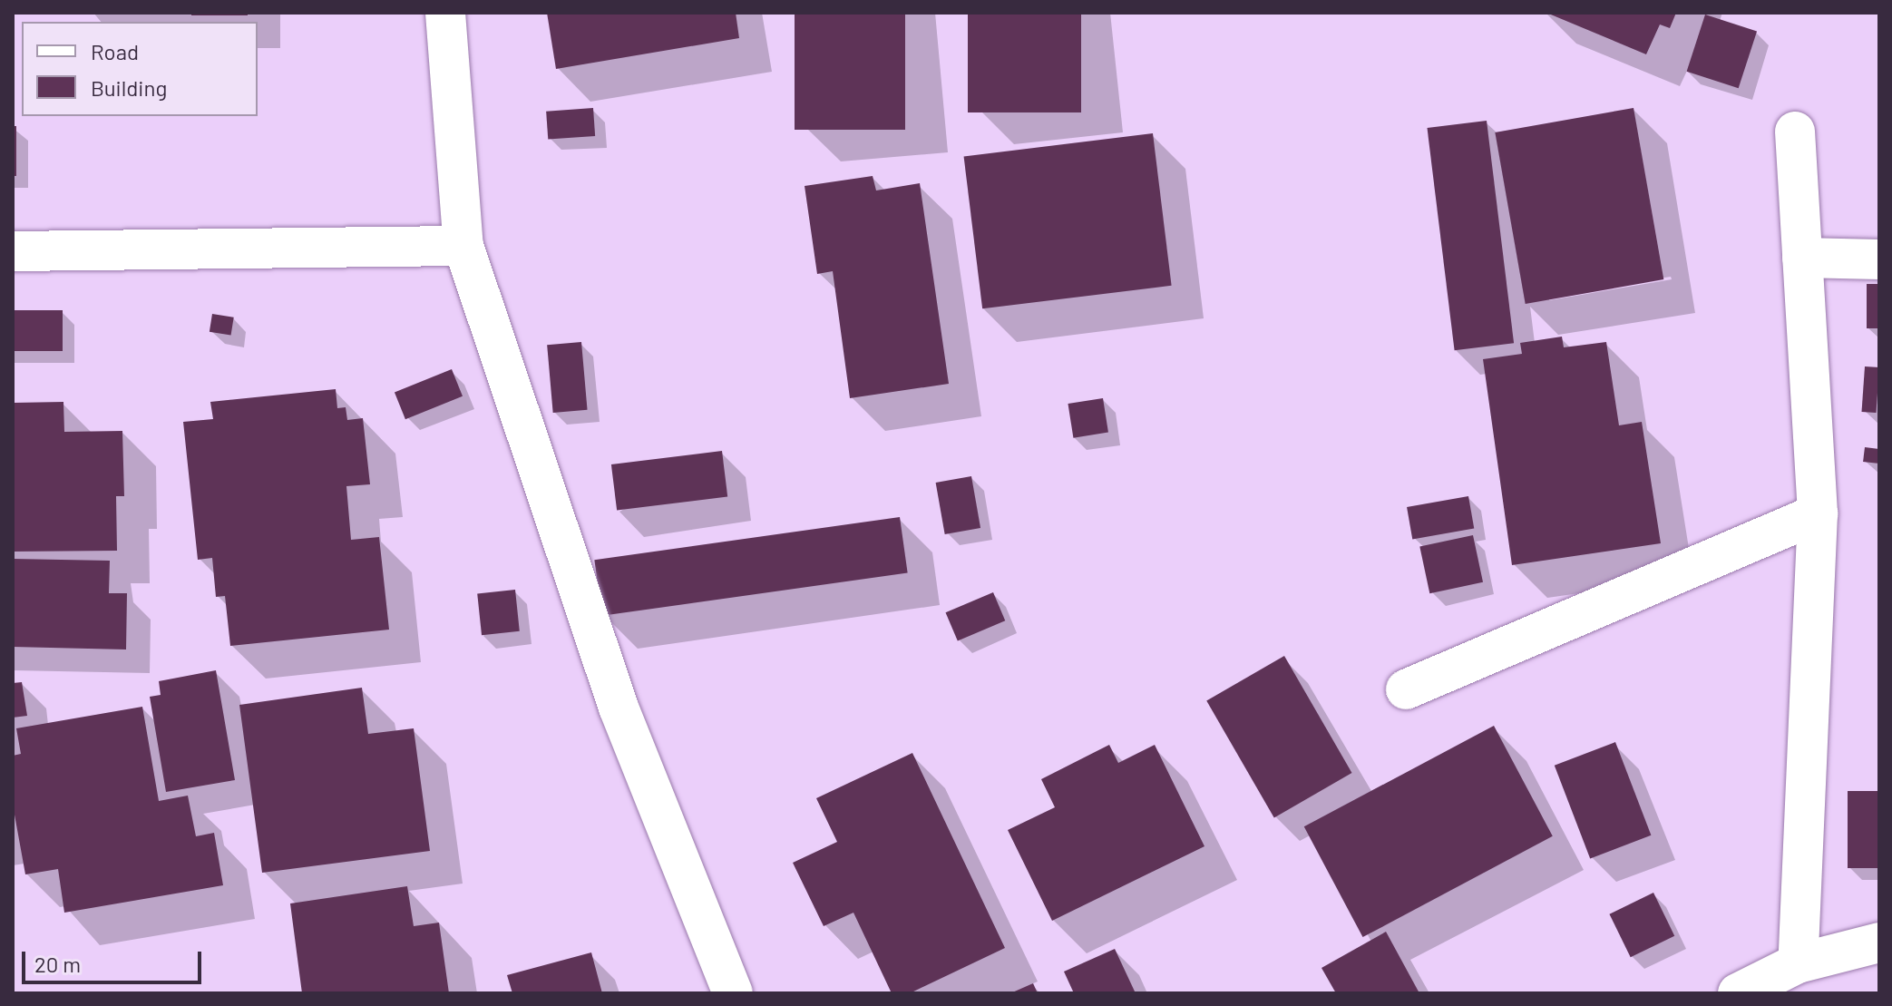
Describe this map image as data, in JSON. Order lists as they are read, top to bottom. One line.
{"legend":["Road","Building"],"scale_bar":"20 m"}
